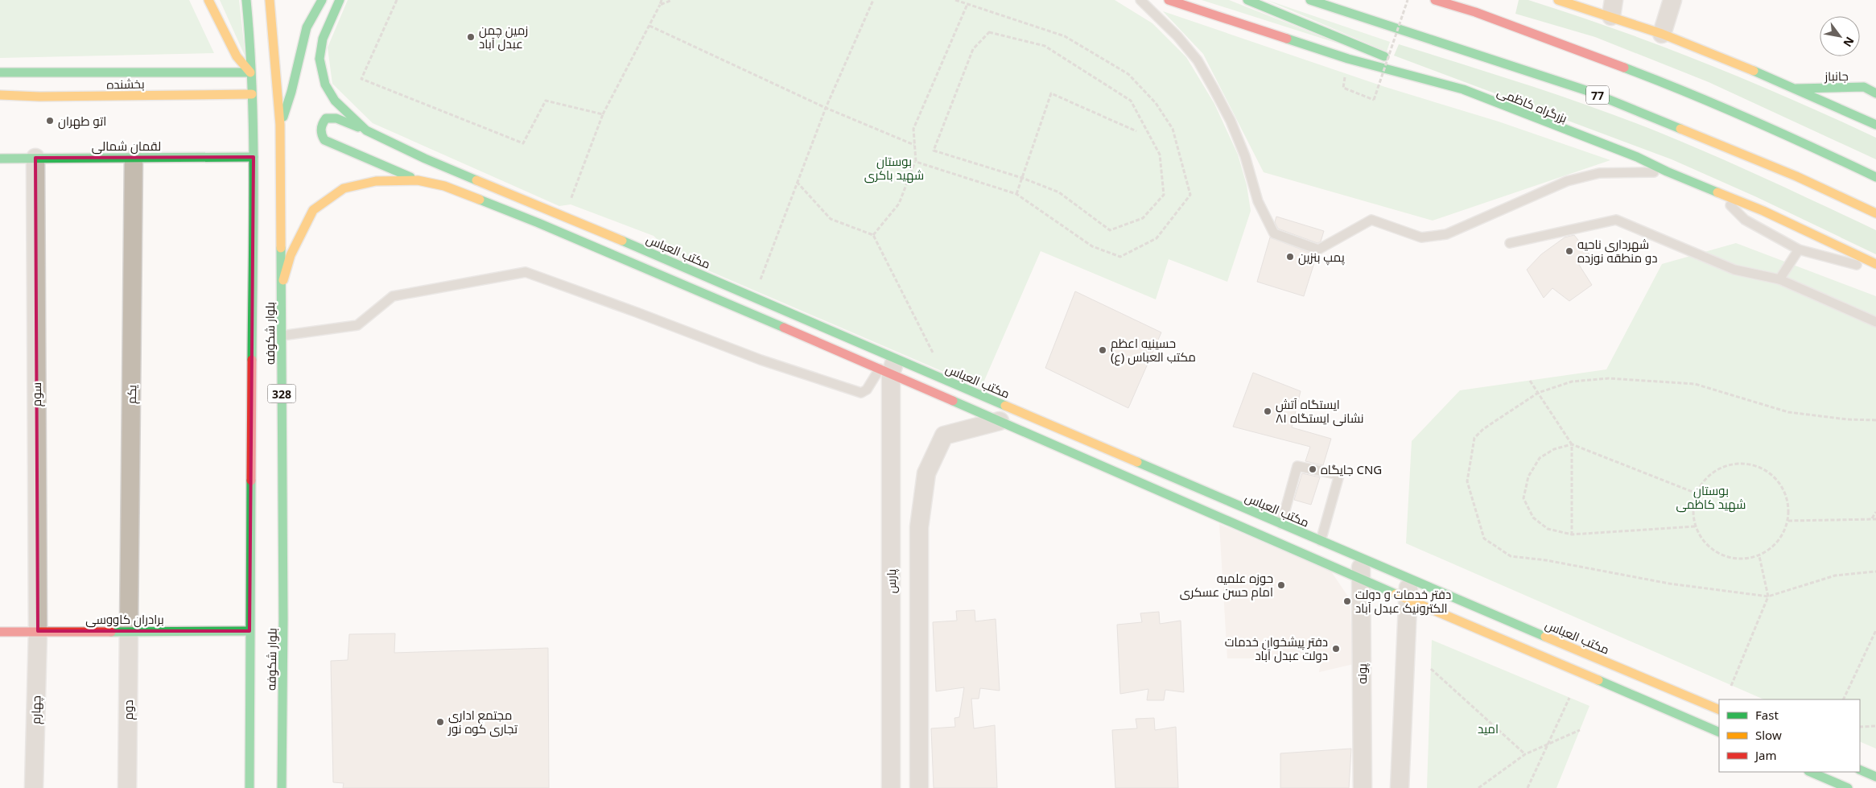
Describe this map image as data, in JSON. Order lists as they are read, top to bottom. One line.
{"streets":{"main road":["جانباز","بخشنده","77","بزرگراه کاظمی","لقمان شمالی","مکتب العباس","بلوار شکوفه","328","برادران کاووسی"],"street":["سوم","یکم","پارس","پونه","چهارم","دوم"]},"crossings":[["بخشنده","بلوار شکوفه"],["لقمان شمالی","بلوار شکوفه"],["لقمان شمالی","سوم"],["لقمان شمالی","یکم"],["مکتب العباس","بلوار شکوفه"],["مکتب العباس","پارس"],["مکتب العباس","پونه"],["بلوار شکوفه","برادران کاووسی"],["سوم","برادران کاووسی"],["سوم","چهارم"],["یکم","برادران کاووسی"],["یکم","دوم"],["برادران کاووسی","چهارم"],["برادران کاووسی","دوم"]],"parks":["بوستان شهید باکری","بوستان شهید کاظمی","امید"],"places":["زمین چمن عبدل آباد","اتو طهران","شهرداری ناحیه دو منطقه نوزده","پمپ بنزین","حسینیه اعظم مکتب العباس (ع)","ایستگاه آتش نشانی ایستگاه ۸۱","جایگاه CNG","حوزه علمیه امام حسن عسکری","دفتر خدمات و دولت الکترونیک عبدل آباد","دفتر پیشخوان خدمات دولت عبدل آباد","مجتمع اداری تجاری کوه نور"],"legend":["Fast","Slow","Jam"],"north":"bottom right"}
